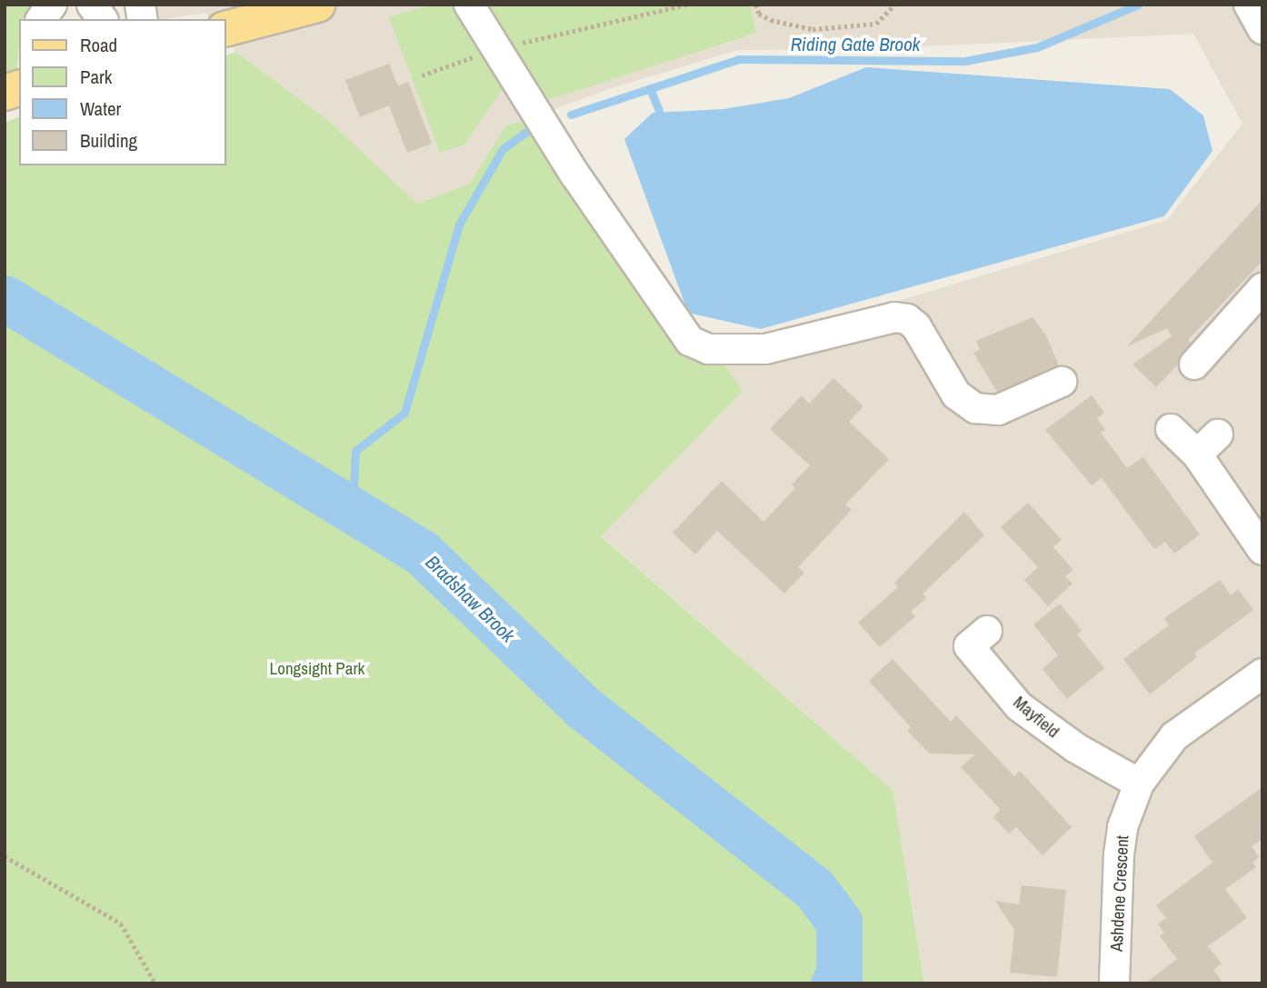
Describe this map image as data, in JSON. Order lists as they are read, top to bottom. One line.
{"streets":{"street":["Mayfield","Ashdene Crescent"]},"crossings":[["Mayfield","Ashdene Crescent"]],"water":["Riding Gate Brook","Bradshaw Brook"],"parks":["Longsight Park"],"legend":["Road","Park","Water","Building"]}
